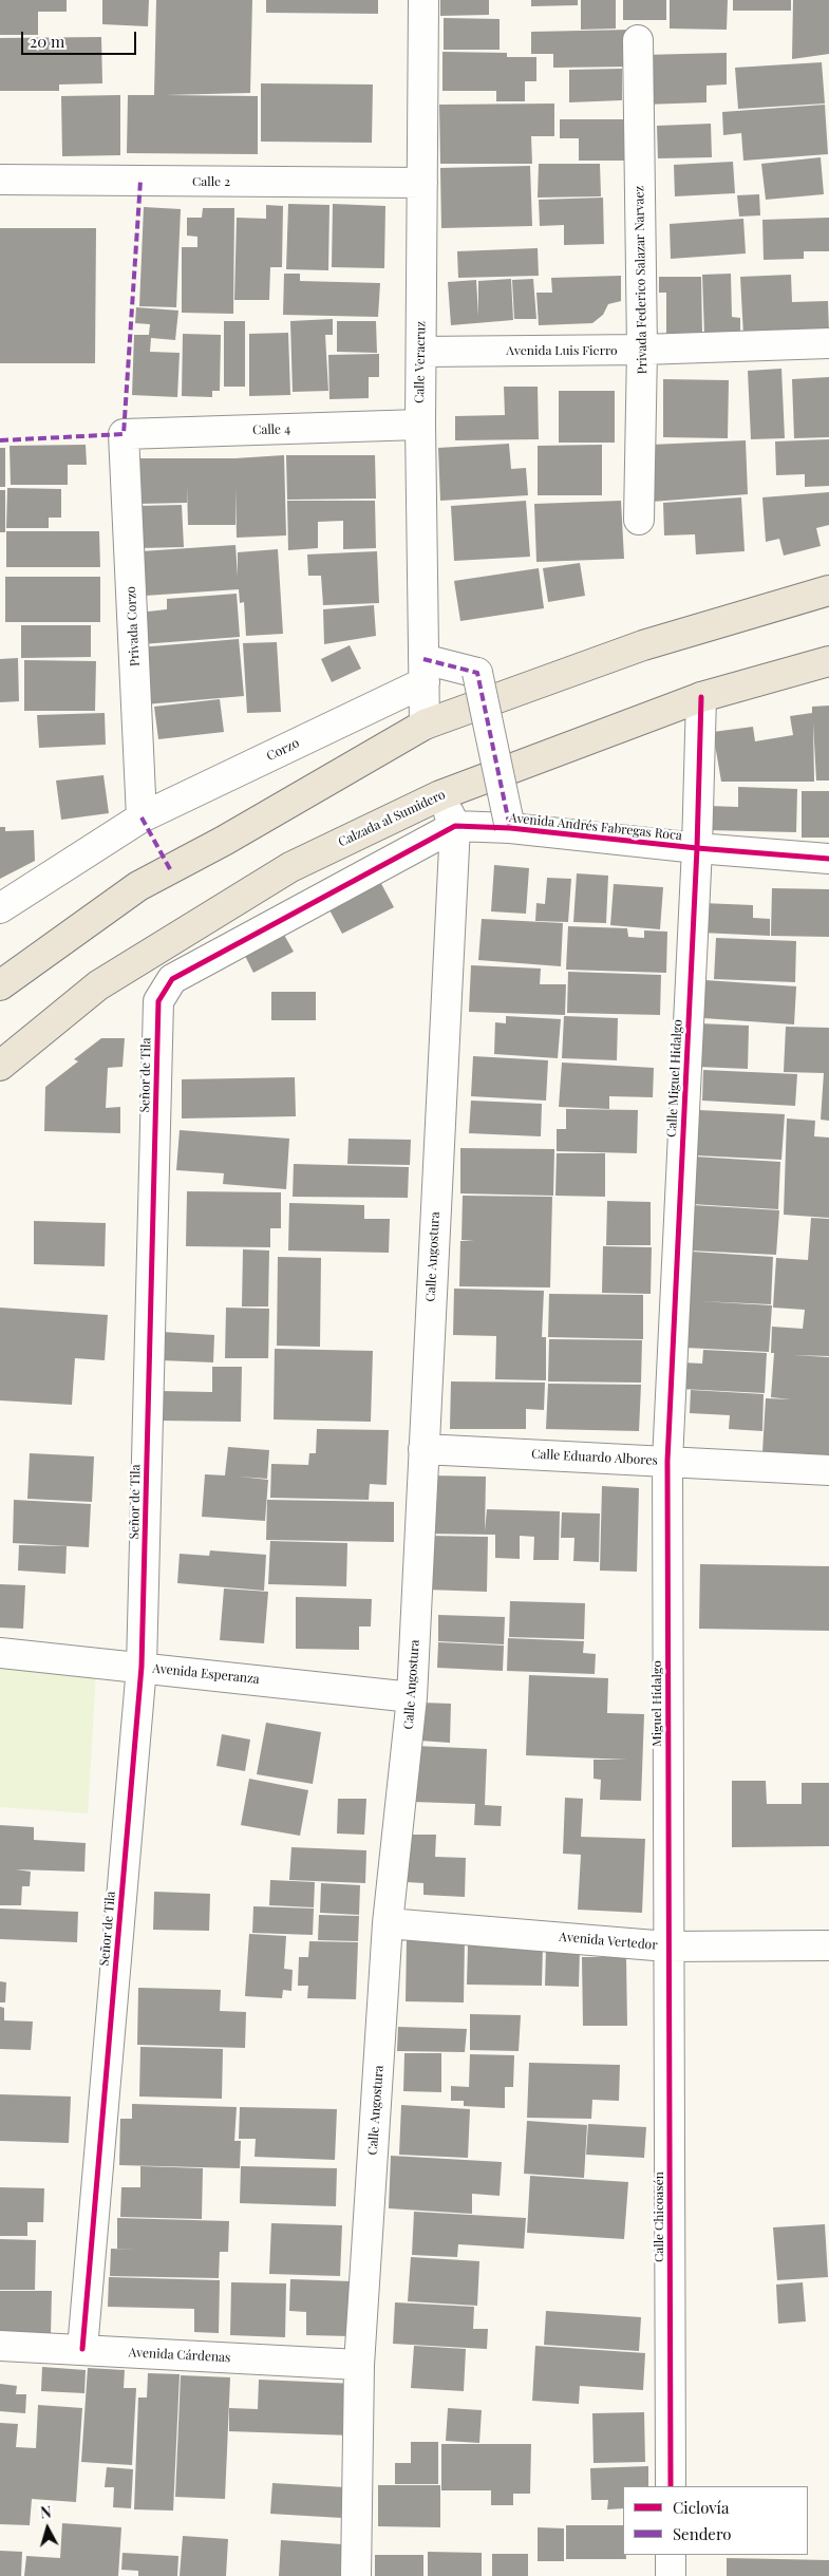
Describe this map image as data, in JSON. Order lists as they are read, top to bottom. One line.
{"streets":{"main road":["Calzada al Sumidero"],"street":["Calle 2","Privada Federico Salazar Narvaez","Avenida Luis Fierro","Calle Veracruz","Calle 4","Privada Corzo","Corzo","Avenida Andrés Fabregas Roca","Señor de Tila","Calle Miguel Hidalgo","Calle Angostura","Calle Eduardo Albores","Avenida Esperanza","Miguel Hidalgo","Avenida Vertedor","Calle Chicoasén","Avenida Cárdenas"]},"crossings":[["Calle 2","Calle Veracruz"],["Privada Federico Salazar Narvaez","Avenida Luis Fierro"],["Avenida Luis Fierro","Calle Veracruz"],["Calle Veracruz","Calle 4"],["Calle Veracruz","Corzo"],["Calle 4","Privada Corzo"],["Privada Corzo","Corzo"],["Calzada al Sumidero","Calle Miguel Hidalgo"],["Calzada al Sumidero","Calle Angostura"],["Avenida Andrés Fabregas Roca","Señor de Tila"],["Avenida Andrés Fabregas Roca","Calle Miguel Hidalgo"],["Avenida Andrés Fabregas Roca","Calle Angostura"],["Señor de Tila","Calle Angostura"],["Señor de Tila","Avenida Esperanza"],["Señor de Tila","Avenida Cárdenas"],["Calle Miguel Hidalgo","Calle Eduardo Albores"],["Calle Miguel Hidalgo","Miguel Hidalgo"],["Calle Angostura","Calle Eduardo Albores"],["Calle Angostura","Avenida Esperanza"],["Calle Angostura","Avenida Vertedor"],["Calle Angostura","Avenida Cárdenas"],["Calle Eduardo Albores","Miguel Hidalgo"],["Miguel Hidalgo","Avenida Vertedor"],["Miguel Hidalgo","Calle Chicoasén"],["Avenida Vertedor","Calle Chicoasén"]],"legend":["Ciclovía","Sendero"],"scale_bar":"20 m","north":"top"}
